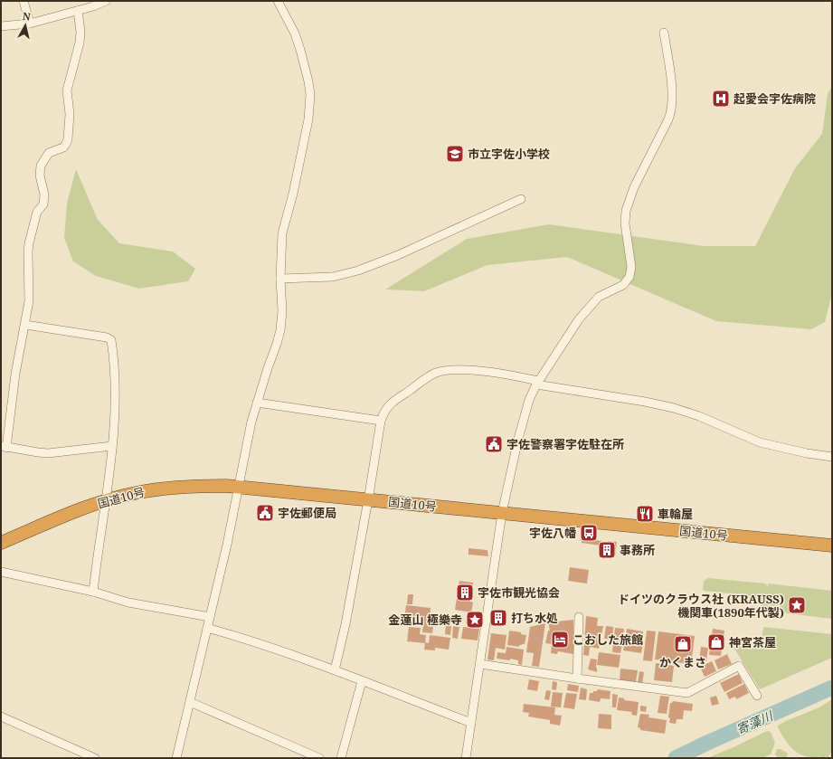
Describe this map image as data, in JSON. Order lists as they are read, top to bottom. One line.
{"streets":{"highway":["国道10号"]},"water":["寄藻川"],"places":{"hospital":["起愛会宇佐病院"],"school or university":["市立宇佐小学校"],"public building":["宇佐警察署宇佐駐在所","宇佐郵便局"],"restaurant":["車輪屋"],"bus stop":["宇佐八幡"],"building":["事務所","宇佐市観光協会","打ち水処"],"place":["ドイツのクラウス社 (KRAUSS) 機関車(1890年代製)","金蓮山 極樂寺"],"hotel":["こおした旅館"],"shop":["神宮茶屋","かくまさ"]},"north":"top"}
